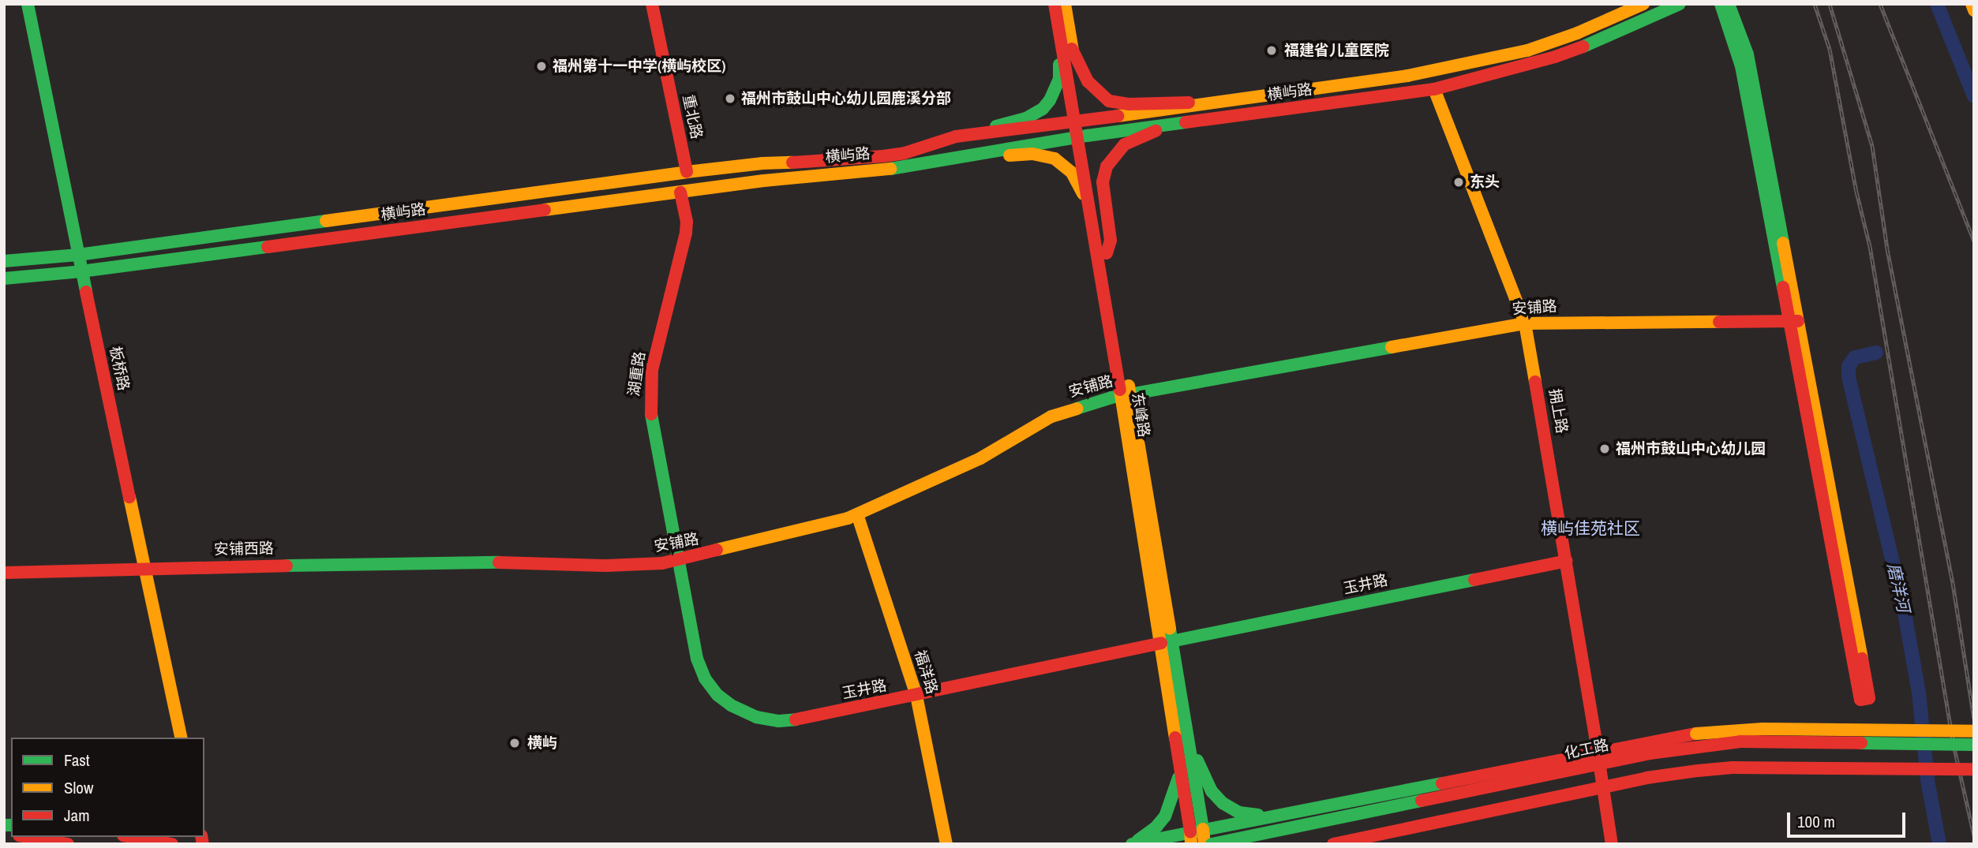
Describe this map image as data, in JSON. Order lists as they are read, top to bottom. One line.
{"streets":{"main road":["横屿路","重北路","安铺路","板桥路","湖重路","拥上路","东峰路","安铺西路","玉井路","福洋路","化工路"]},"crossings":[["横屿路","重北路"],["横屿路","板桥路"],["横屿路","湖重路"],["横屿路","拥上路"],["横屿路","东峰路"],["安铺路","湖重路"],["安铺路","拥上路"],["安铺路","东峰路"],["安铺路","安铺西路"],["安铺路","玉井路"],["安铺路","福洋路"],["板桥路","安铺西路"],["湖重路","玉井路"],["拥上路","玉井路"],["东峰路","玉井路"],["玉井路","福洋路"]],"districts":["横屿佳苑社区"],"water":["磨洋河"],"places":["福建省儿童医院","福州第十一中学(横屿校区)","福州市鼓山中心幼儿园鹿溪分部","东头","福州市鼓山中心幼儿园","横屿"],"legend":["Fast","Slow","Jam"],"scale_bar":"100 m"}
